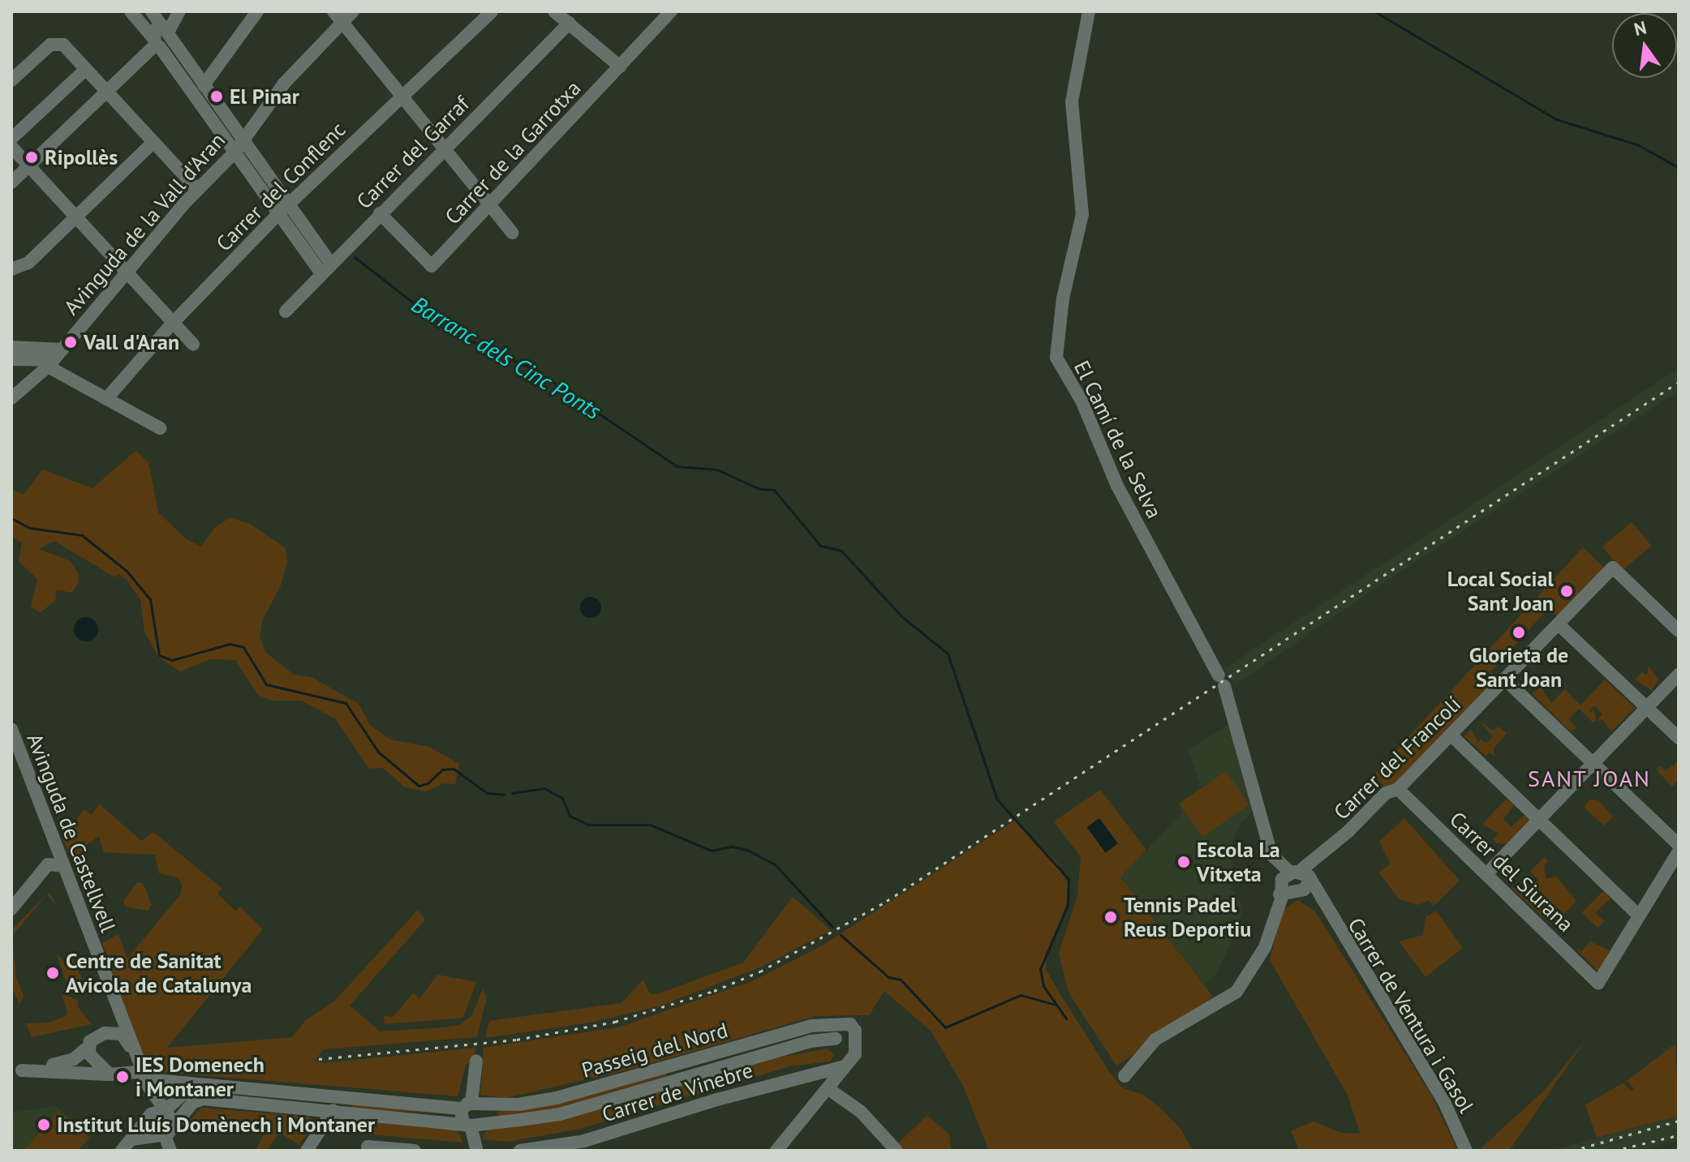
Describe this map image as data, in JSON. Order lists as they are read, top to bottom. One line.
{"streets":{"street":["Carrer del Garraf","Carrer de la Garrotxa","Carrer del Conflenc","Avinguda de la Vall d'Aran","El Camí de la Selva","Carrer del Francolí","Avinguda de Castellvell","Carrer del Siurana","Carrer de Ventura i Gasol","Passeig del Nord","Carrer de Vinebre"]},"crossings":[["Carrer del Garraf","Carrer de la Garrotxa"],["El Camí de la Selva","Carrer de Ventura i Gasol"],["Carrer del Francolí","Carrer del Siurana"],["Carrer del Francolí","Carrer de Ventura i Gasol"],["Avinguda de Castellvell","Passeig del Nord"]],"districts":["SANT JOAN"],"water":["Barranc dels Cinc Ponts"],"places":["El Pinar","Ripollès","Vall d'Aran","Local Social Sant Joan","Glorieta de Sant Joan","Escola La Vitxeta","Tennis Padel Reus Deportiu","Centre de Sanitat Avicola de Catalunya","IES Domenech i Montaner","Institut Lluís Domènech i Montaner"],"north":"top"}
